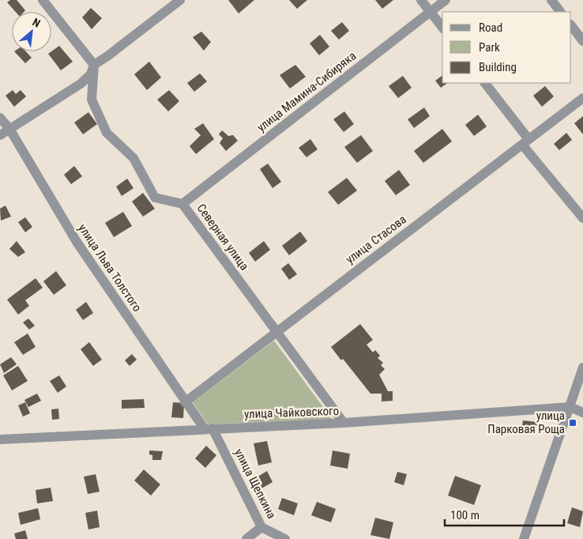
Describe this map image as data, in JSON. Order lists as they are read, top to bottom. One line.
{"streets":{"street":["улица Мамина-Сибиряка","Северная улица","улица Стасова","улица Льва Толстого","улица Чайковского","улица Щепкина"]},"crossings":[["улица Мамина-Сибиряка","Северная улица"],["Северная улица","улица Стасова"],["Северная улица","улица Чайковского"],["улица Стасова","улица Льва Толстого"],["улица Льва Толстого","улица Чайковского"],["улица Льва Толстого","улица Щепкина"],["улица Чайковского","улица Щепкина"]],"places":{"transit":["улица Парковая Роща"]},"legend":["Road","Park","Building"],"scale_bar":"100 m","north":"top right"}
